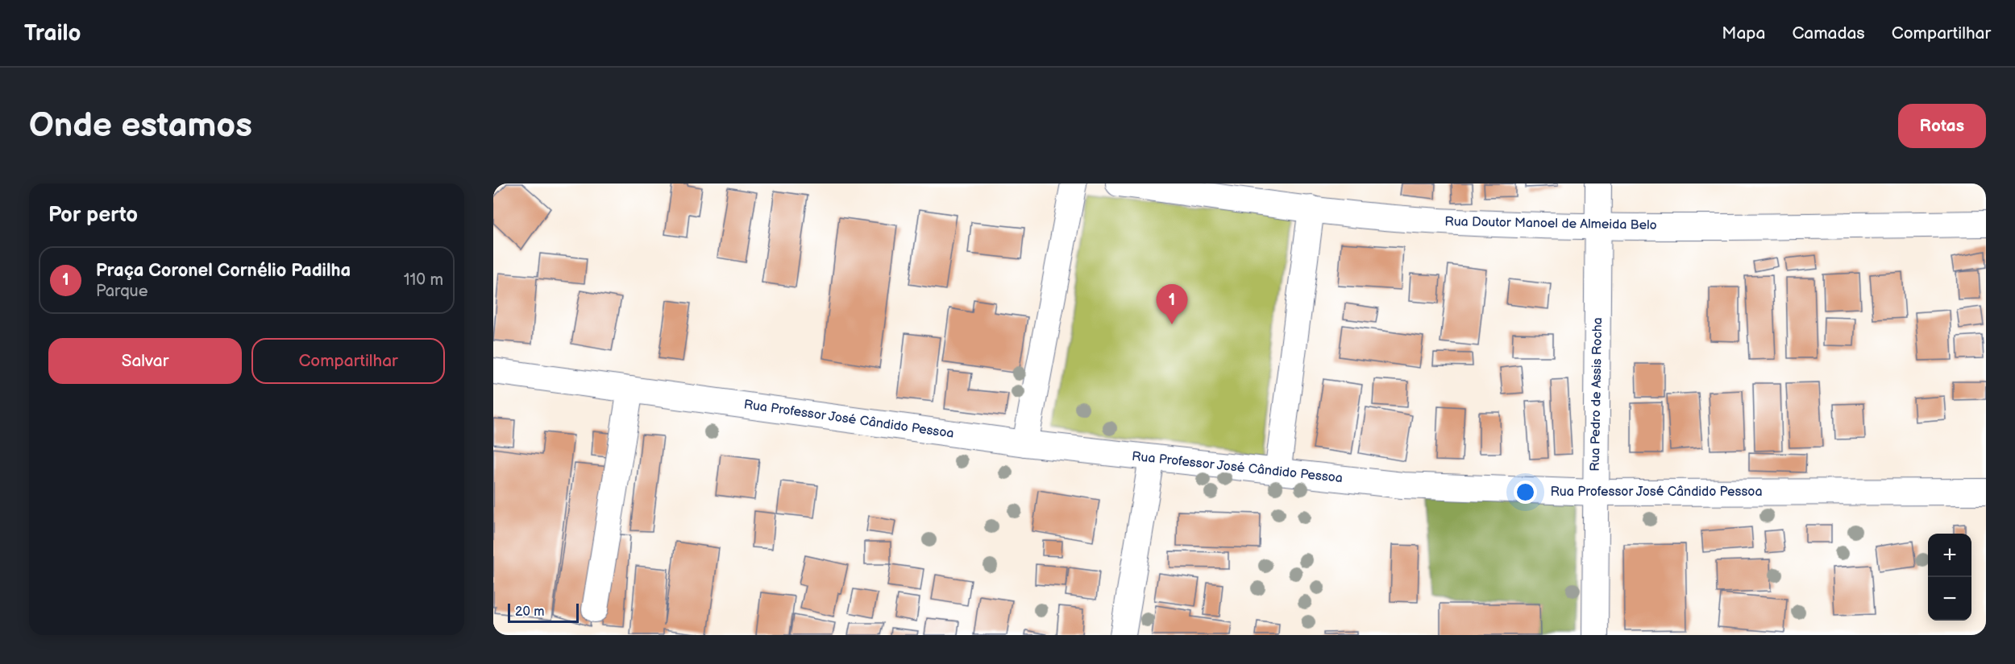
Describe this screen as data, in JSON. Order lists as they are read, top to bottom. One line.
{"streets":{"street":["Rua Doutor Manoel de Almeida Belo","Rua Pedro de Assis Rocha","Rua Professor José Cândido Pessoa"]},"crossings":[["Rua Doutor Manoel de Almeida Belo","Rua Pedro de Assis Rocha"],["Rua Pedro de Assis Rocha","Rua Professor José Cândido Pessoa"]],"scale_bar":"20 m","page":{"header":"Trailo","nav":["Mapa","Camadas","Compartilhar"],"buttons":["Rotas",["Salvar","Compartilhar"]],"title":"Onde estamos","heading":"Por perto","list":[{"mark":"1","name":"Praça Coronel Cornélio Padilha","note":"Parque","value":"110 m"}],"pins":"1","map_buttons":["+","−"],"scale":"20 m"}}
